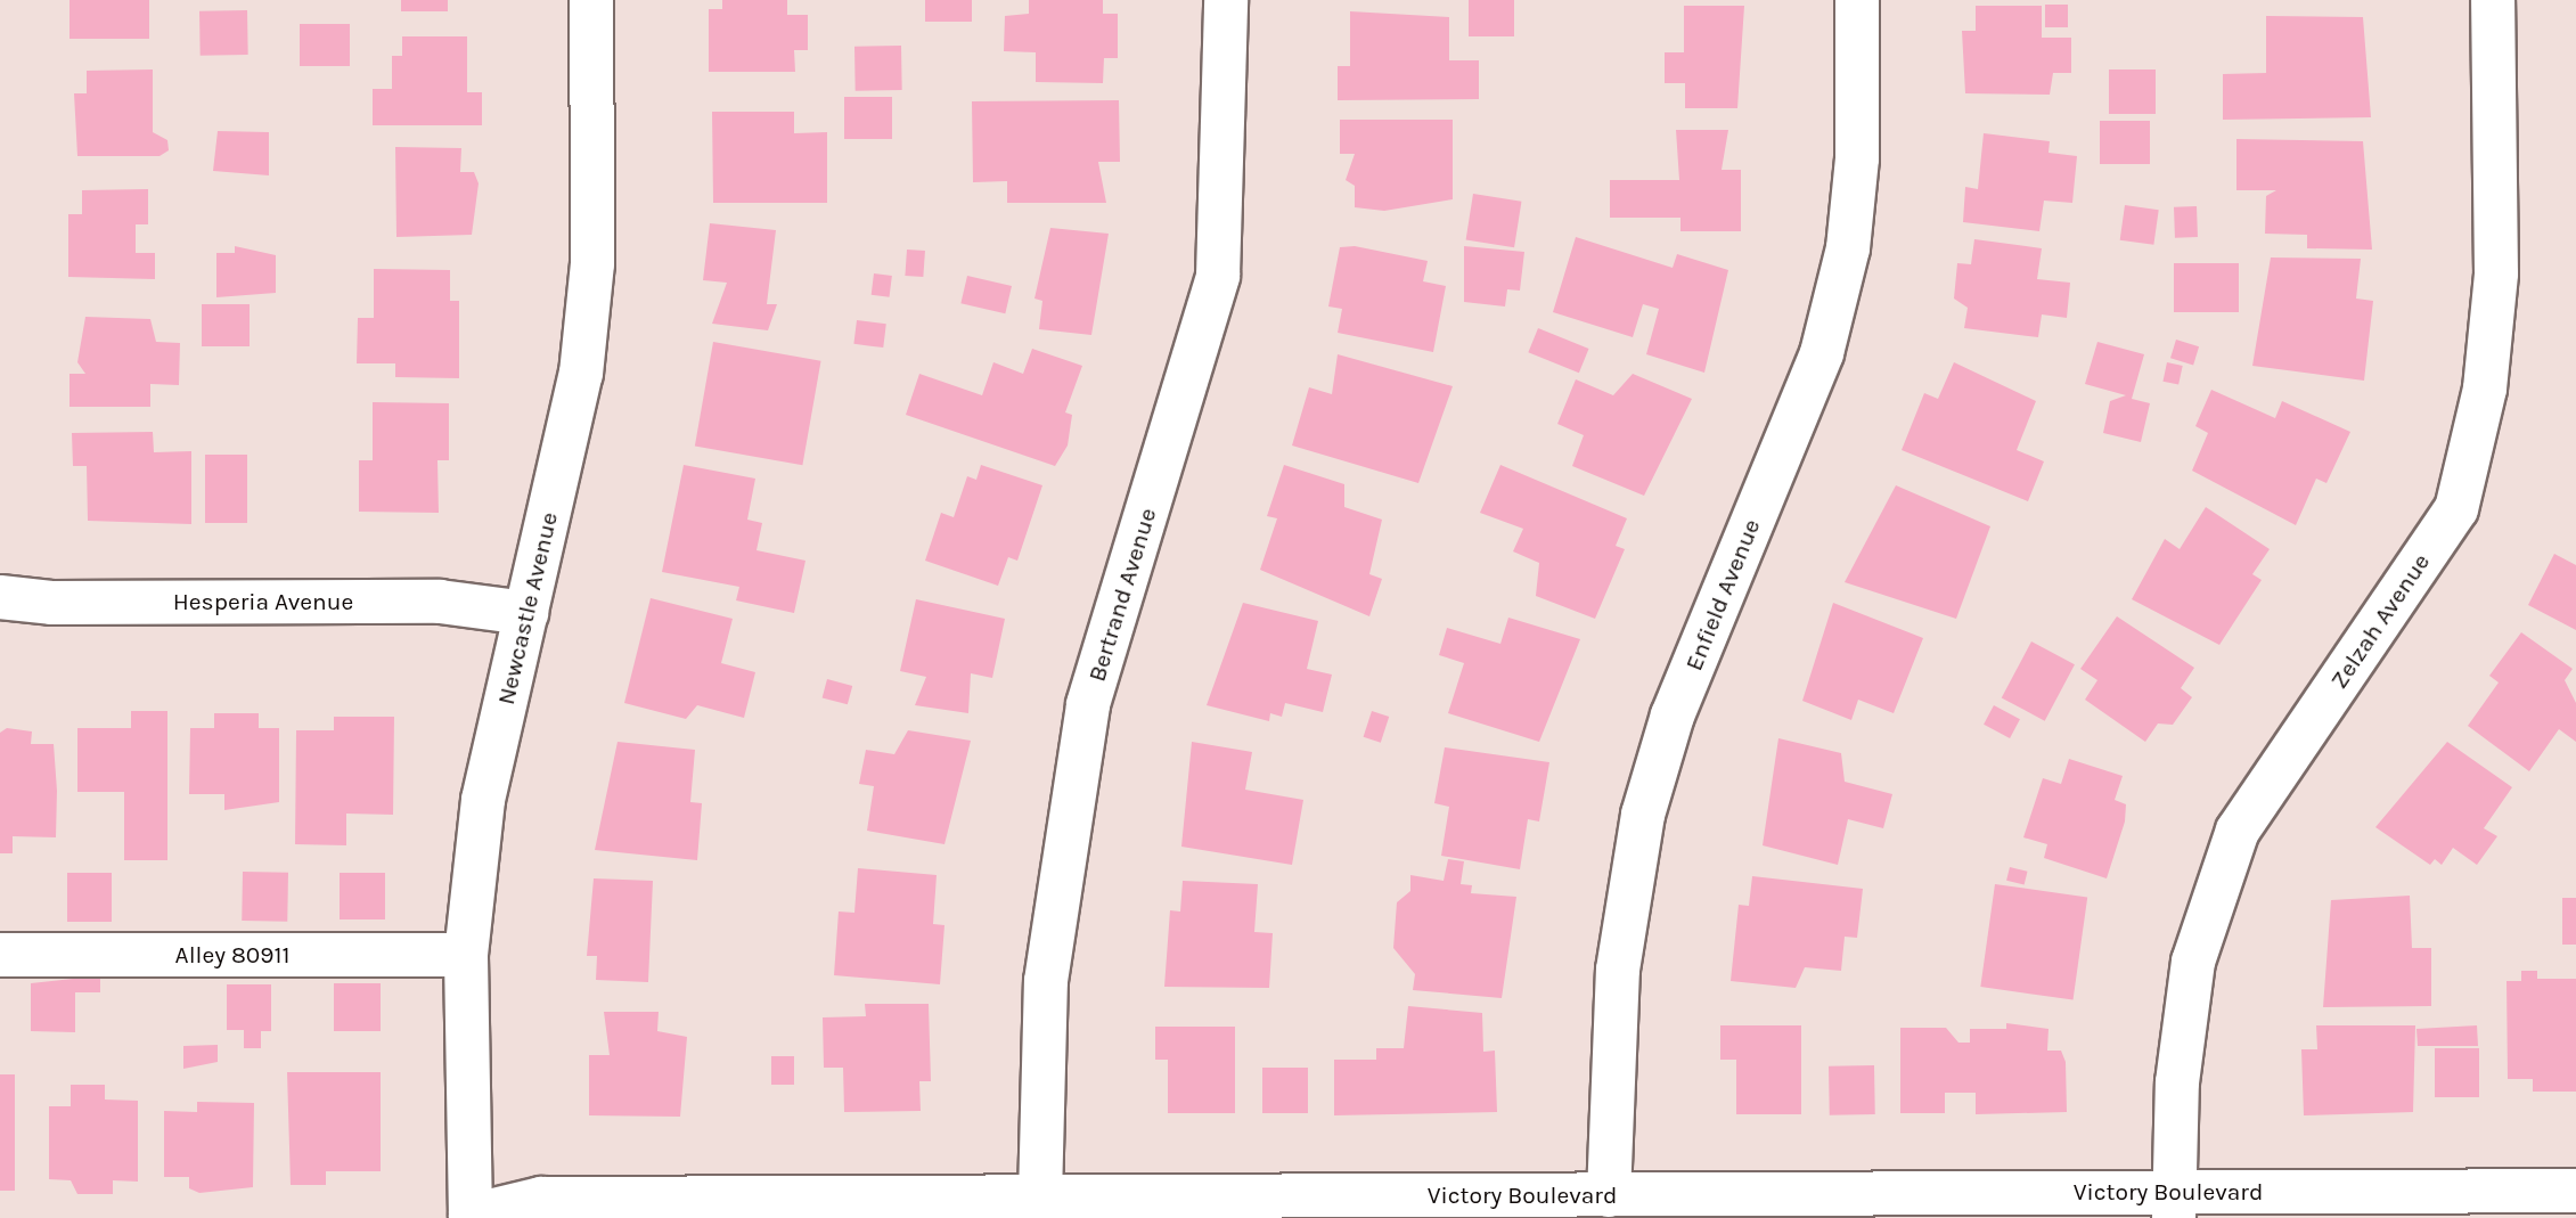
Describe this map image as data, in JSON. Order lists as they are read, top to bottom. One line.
{"streets":{"street":["Bertrand Avenue","Enfield Avenue","Hesperia Avenue","Newcastle Avenue","Zelzah Avenue","Alley 80911","Victory Boulevard"]},"crossings":[["Bertrand Avenue","Victory Boulevard"],["Enfield Avenue","Victory Boulevard"],["Hesperia Avenue","Newcastle Avenue"],["Newcastle Avenue","Alley 80911"],["Newcastle Avenue","Victory Boulevard"],["Zelzah Avenue","Victory Boulevard"]]}
